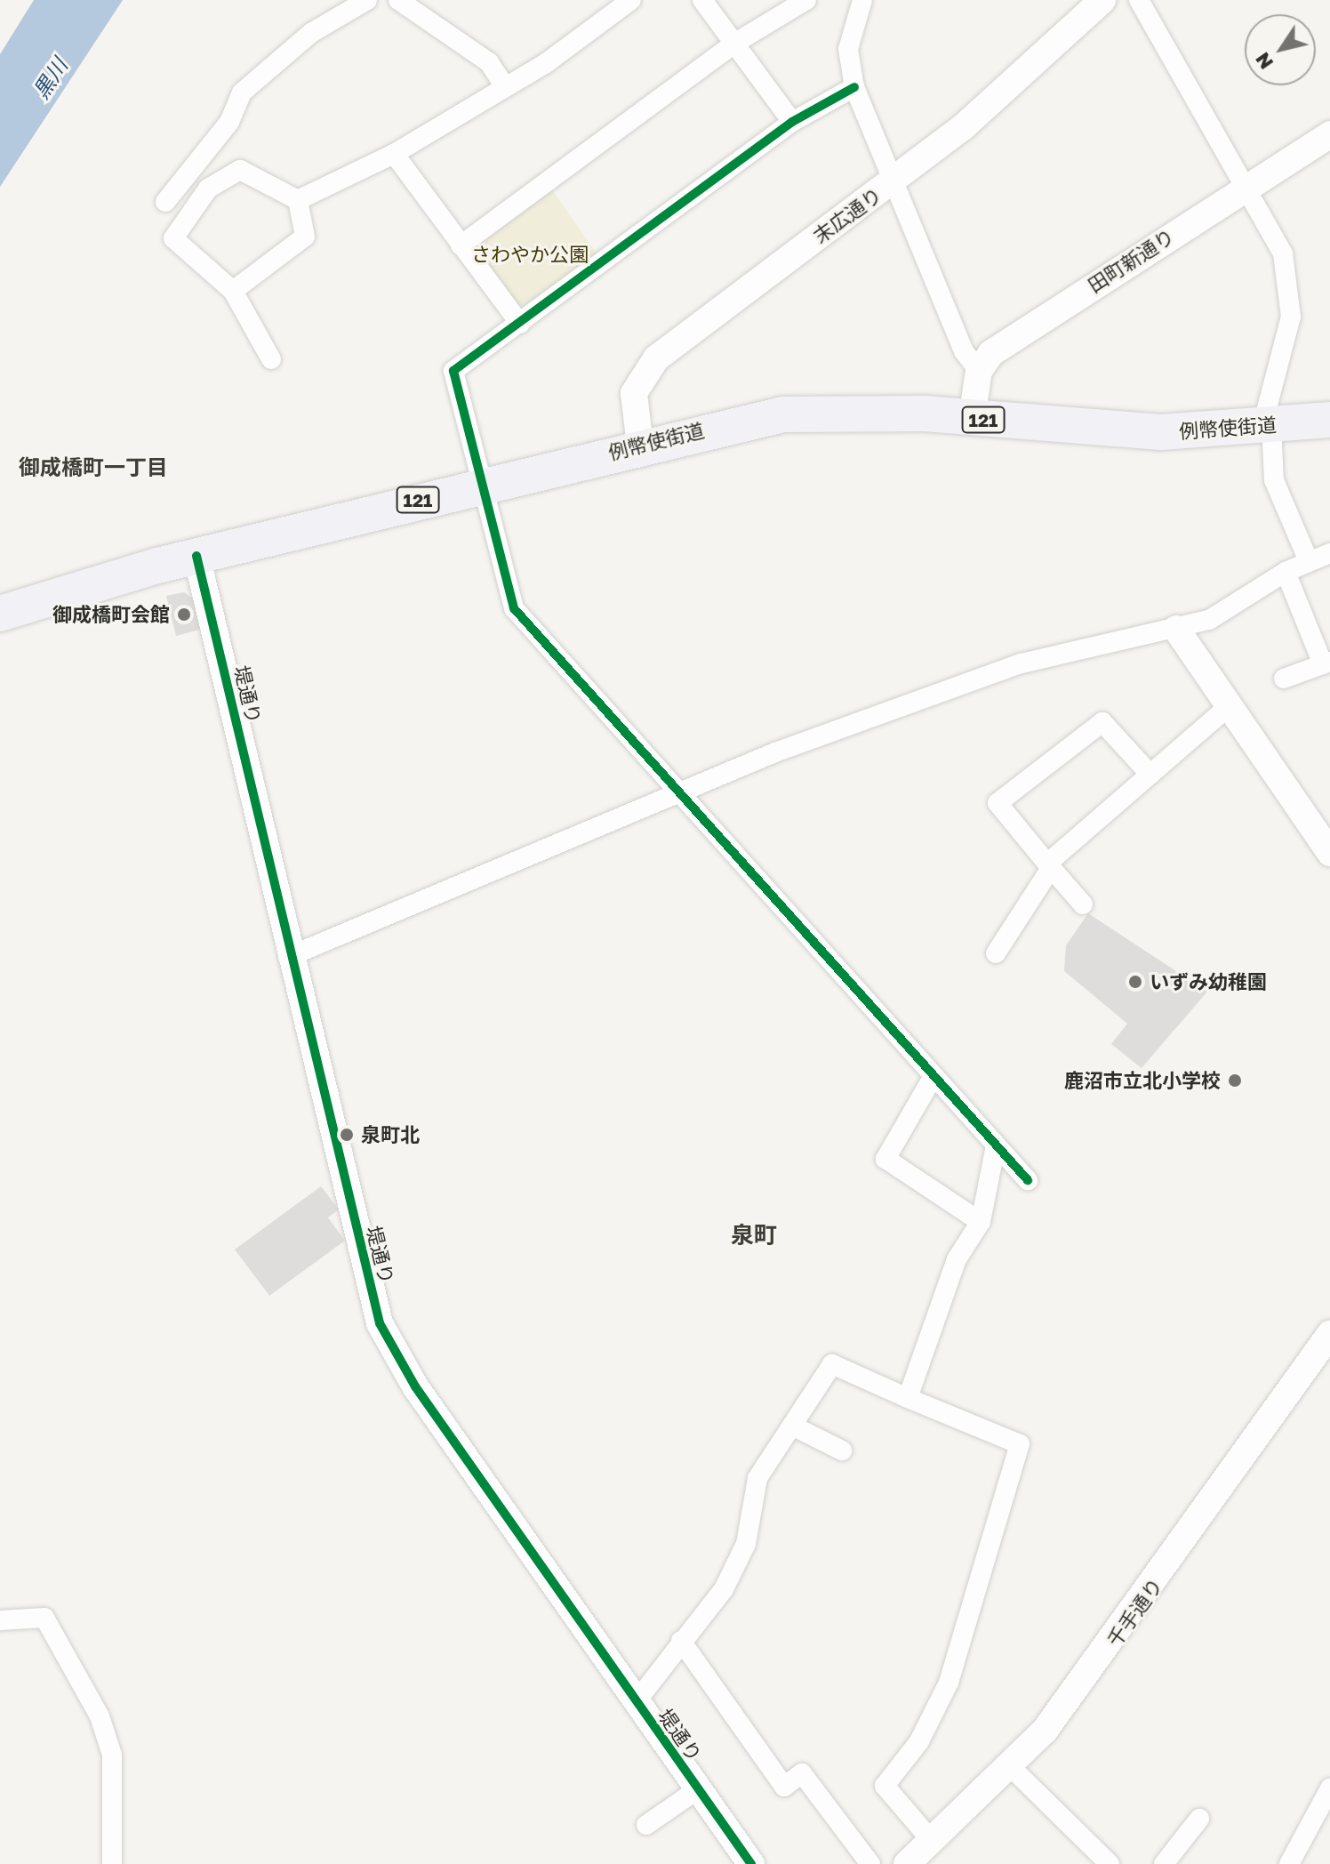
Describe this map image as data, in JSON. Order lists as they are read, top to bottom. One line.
{"streets":{"highway":["121","例幣使街道"],"street":["末広通り","田町新通り","堤通り","千手通り"]},"crossings":[["末広通り","例幣使街道"],["例幣使街道","堤通り"]],"districts":["御成橋町一丁目","泉町"],"water":["黒川"],"parks":["さわやか公園"],"places":["御成橋町会館","いずみ幼稚園","鹿沼市立北小学校","泉町北"],"north":"bottom left"}
